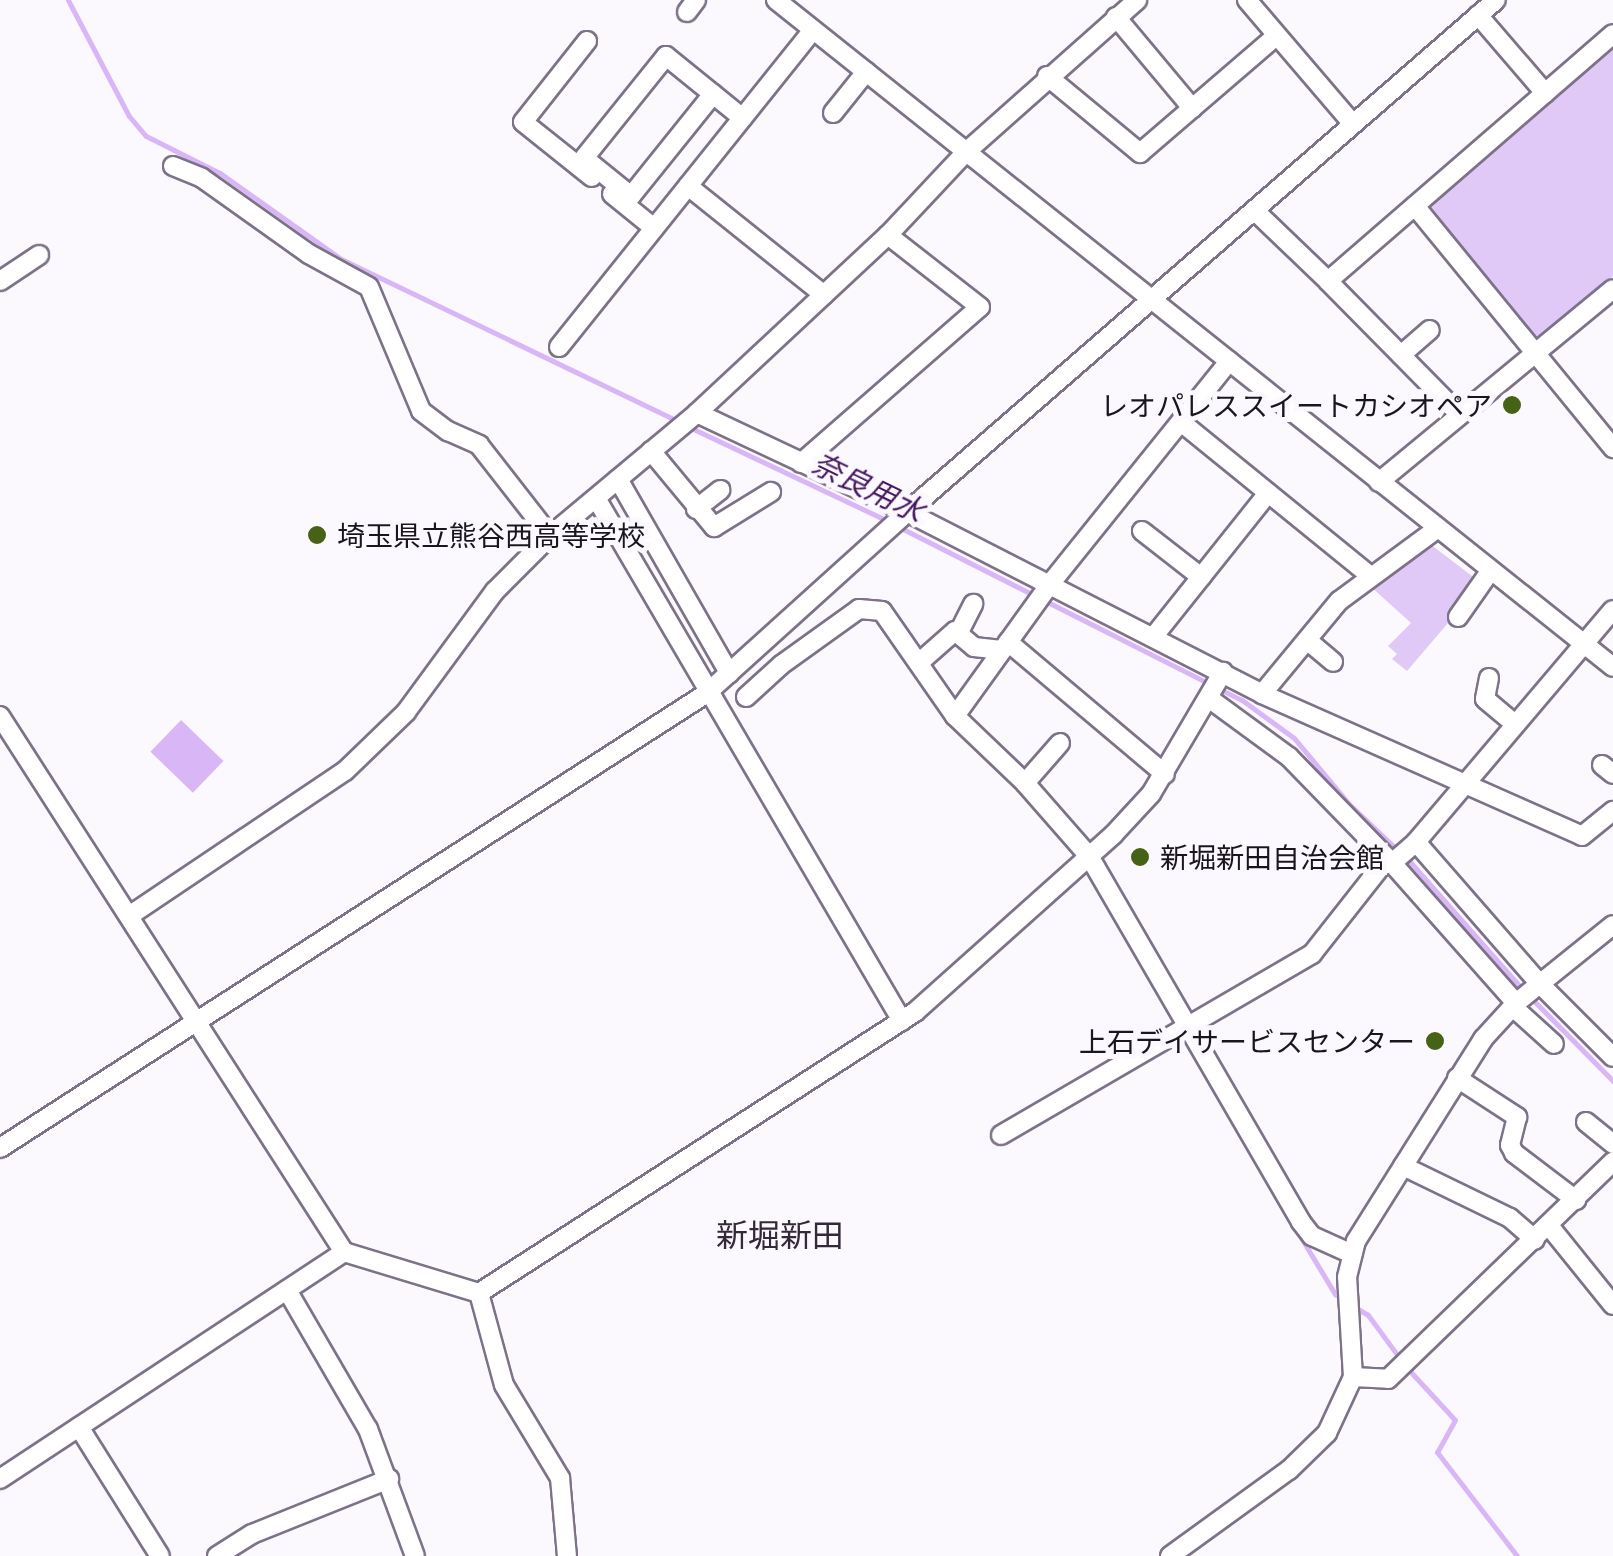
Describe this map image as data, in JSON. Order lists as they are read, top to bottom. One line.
{"districts":["新堀新田"],"water":["奈良用水"],"places":["レオパレススイートカシオペア","埼玉県立熊谷西高等学校","新堀新田自治会館","上石デイサービスセンター"]}
